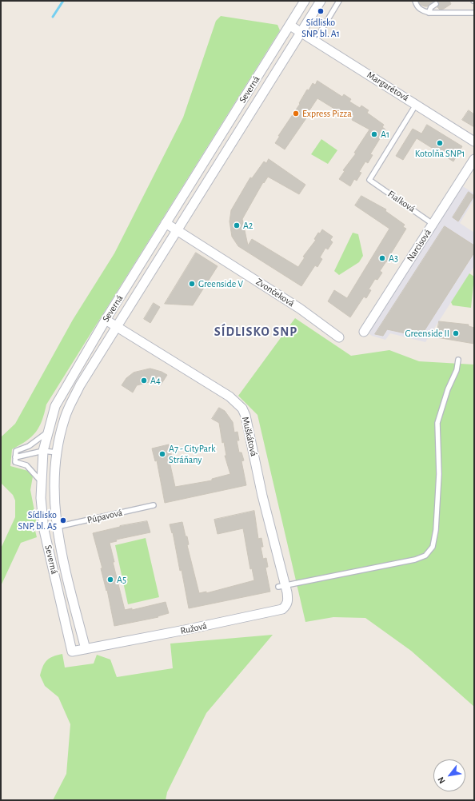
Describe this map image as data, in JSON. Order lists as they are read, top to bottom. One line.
{"streets":{"street":["Margarétová","Severná","Narcisová","Zvončeková","Muškátová","Ružová"],"lane":["Fialková","Púpavová"]},"crossings":[["Margarétová","Severná"],["Margarétová","Fialková"],["Severná","Zvončeková"],["Severná","Muškátová"],["Severná","Púpavová"],["Severná","Ružová"],["Fialková","Narcisová"],["Muškátová","Ružová"]],"districts":["SÍDLISKO SNP"],"places":["Sídlisko SNP, bl. A1","Express Pizza","A1","Kotolňa SNP1","A2","A3","Greenside V","Greenside II","A4","A7 - CityPark Stráňany","Sídlisko SNP, bl. A5","A5"],"north":"bottom left"}
